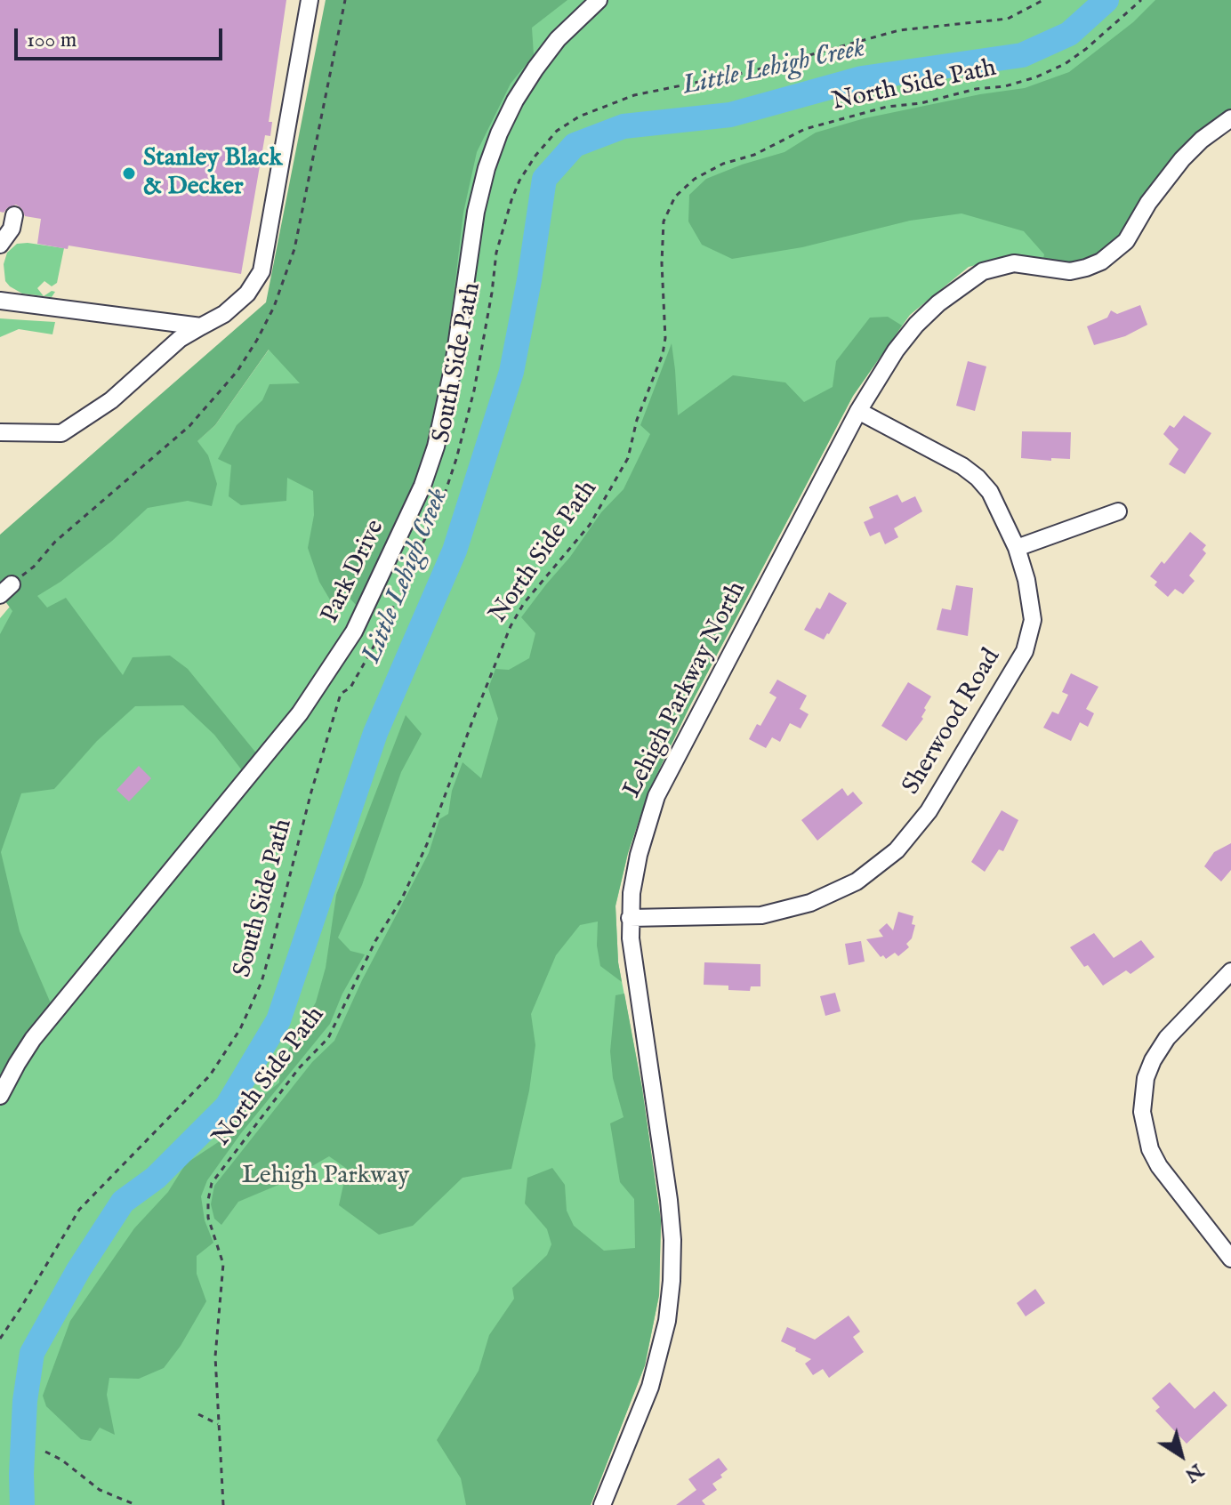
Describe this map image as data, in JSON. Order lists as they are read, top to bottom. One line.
{"streets":{"street":["Park Drive","Lehigh Parkway North","Sherwood Road"],"path":["North Side Path","South Side Path"]},"crossings":[["Lehigh Parkway North","Sherwood Road"]],"water":["Little Lehigh Creek"],"parks":["Lehigh Parkway"],"places":["Stanley Black & Decker"],"scale_bar":"100 m","north":"bottom right"}
